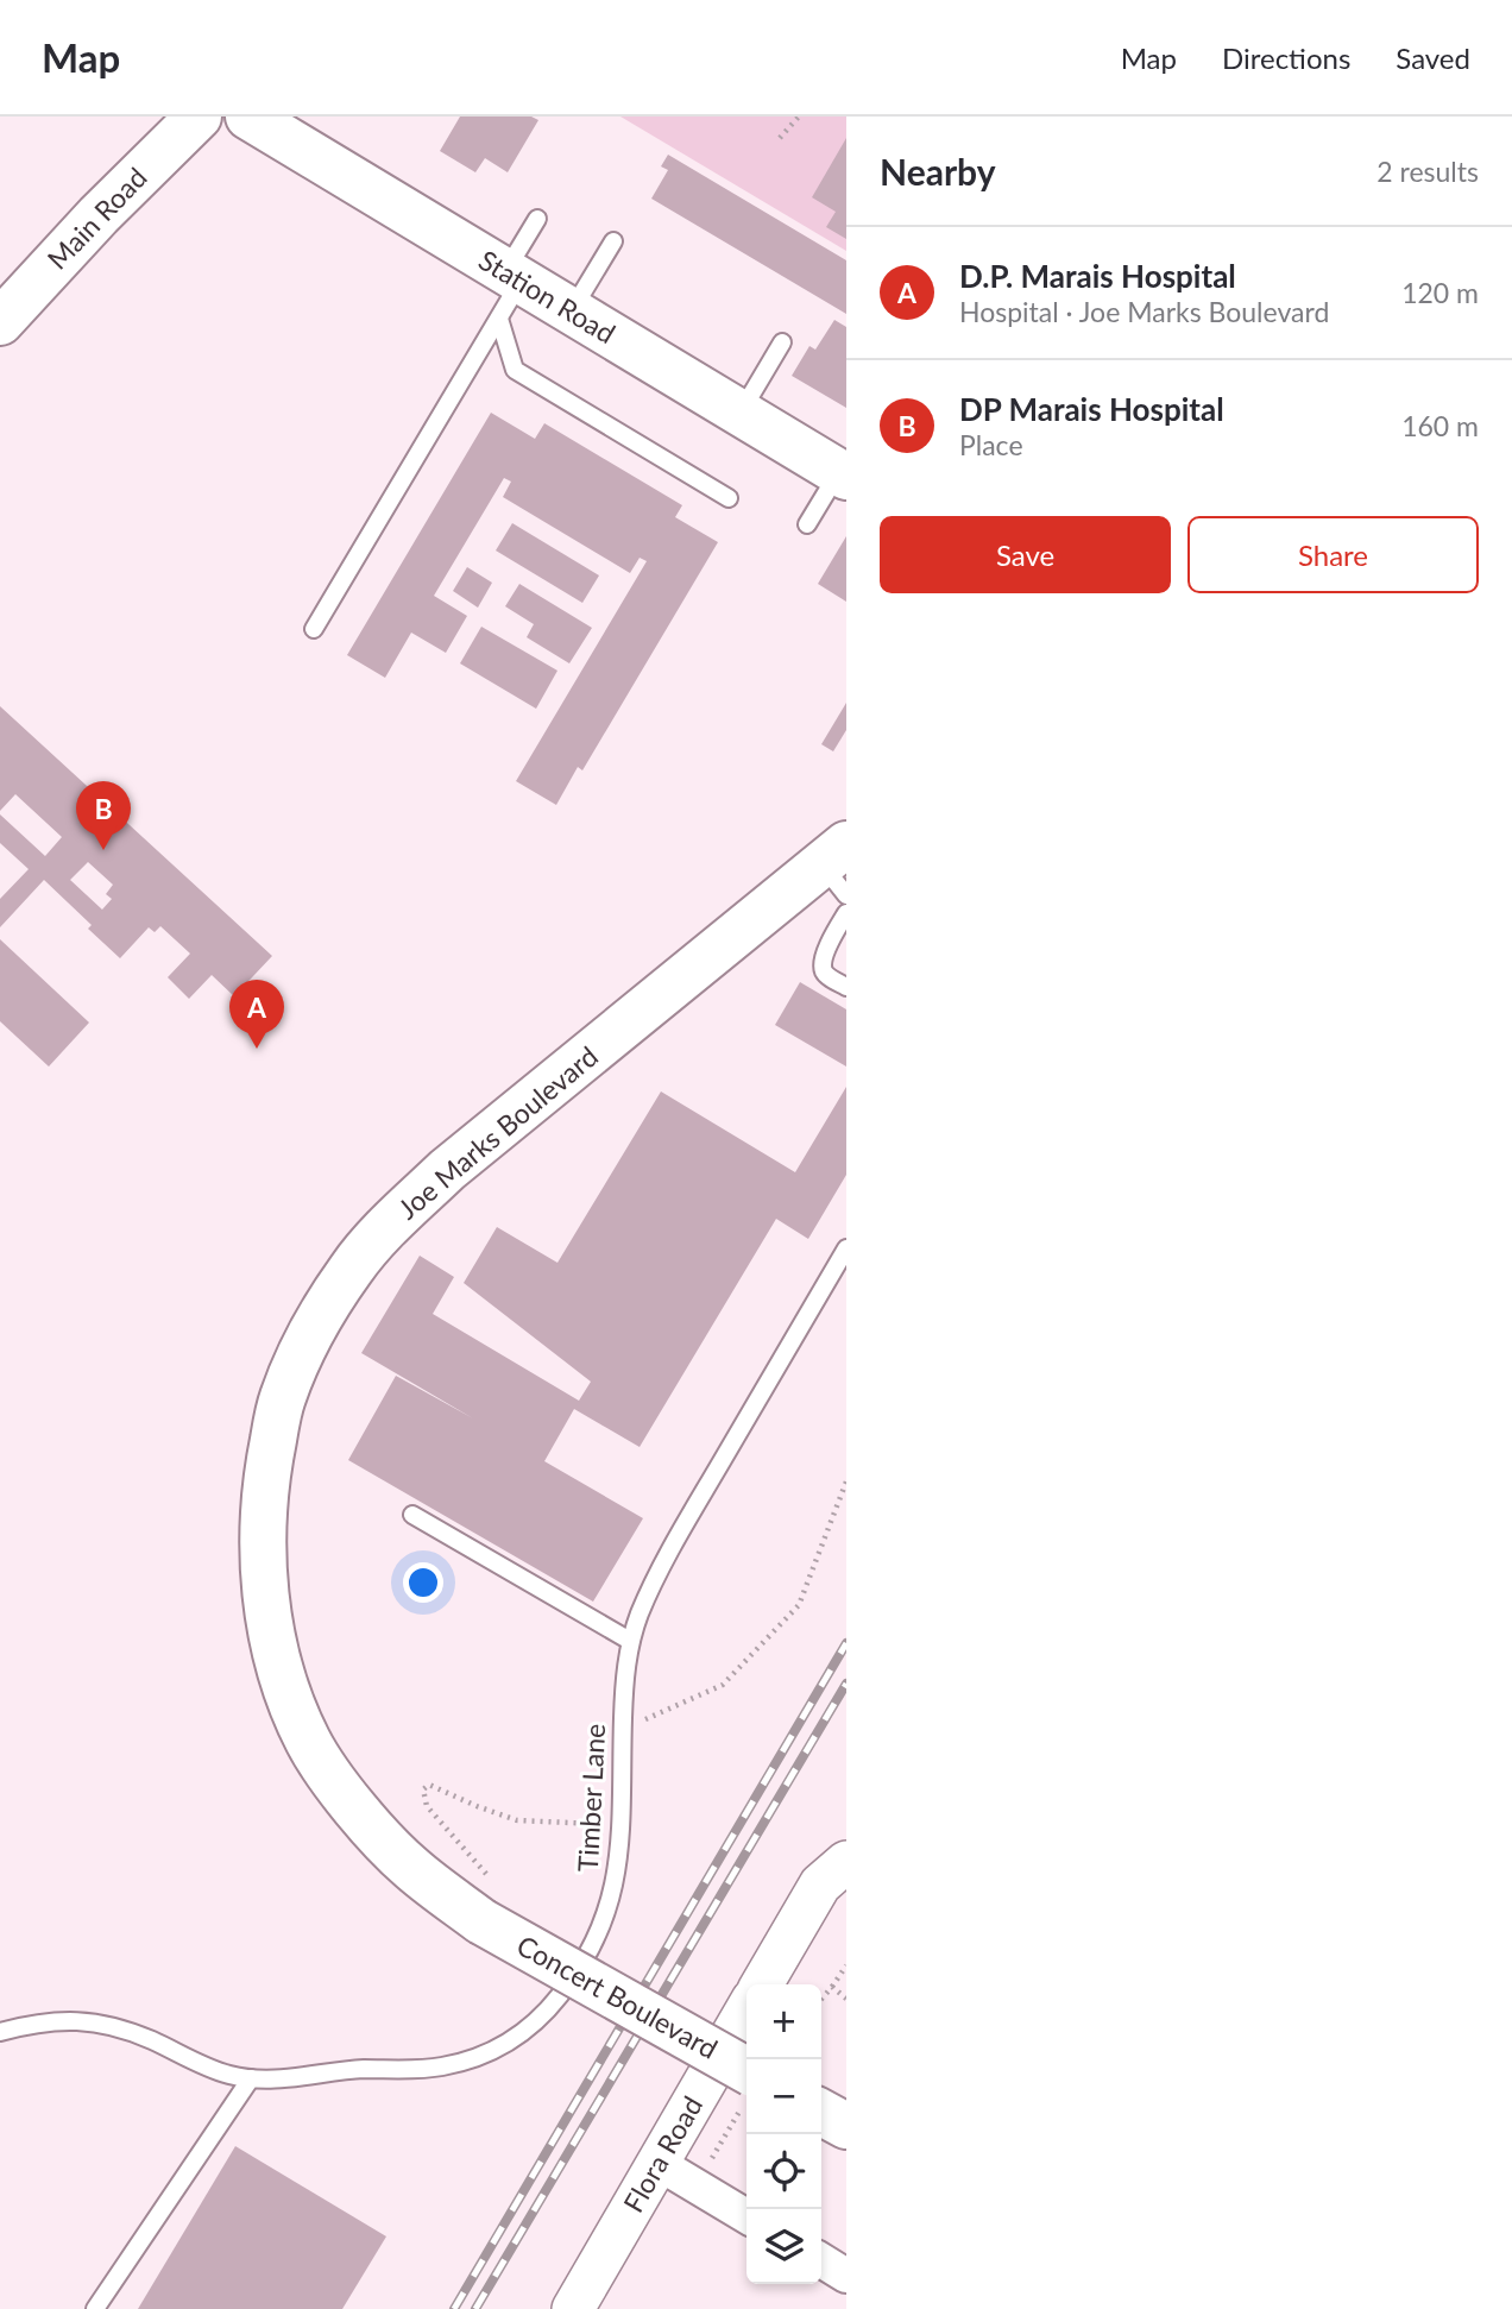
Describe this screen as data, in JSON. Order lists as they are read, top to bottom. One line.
{"streets":{"main road":["Main Road","Station Road","Joe Marks Boulevard","Concert Boulevard"],"street":["Flora Road"],"lane":["Timber Lane"]},"crossings":[["Joe Marks Boulevard","Concert Boulevard"]],"page":{"header":"Map","nav":["Map","Directions","Saved"],"heading":["Nearby","2 results"],"list":[{"mark":"A","name":"D.P. Marais Hospital","note":"Hospital · Joe Marks Boulevard","value":"120 m"},{"mark":"B","name":"DP Marais Hospital","note":"Place","value":"160 m"}],"buttons":["Save","Share"],"pins":["B","A"],"map_buttons":["+","−"]}}
